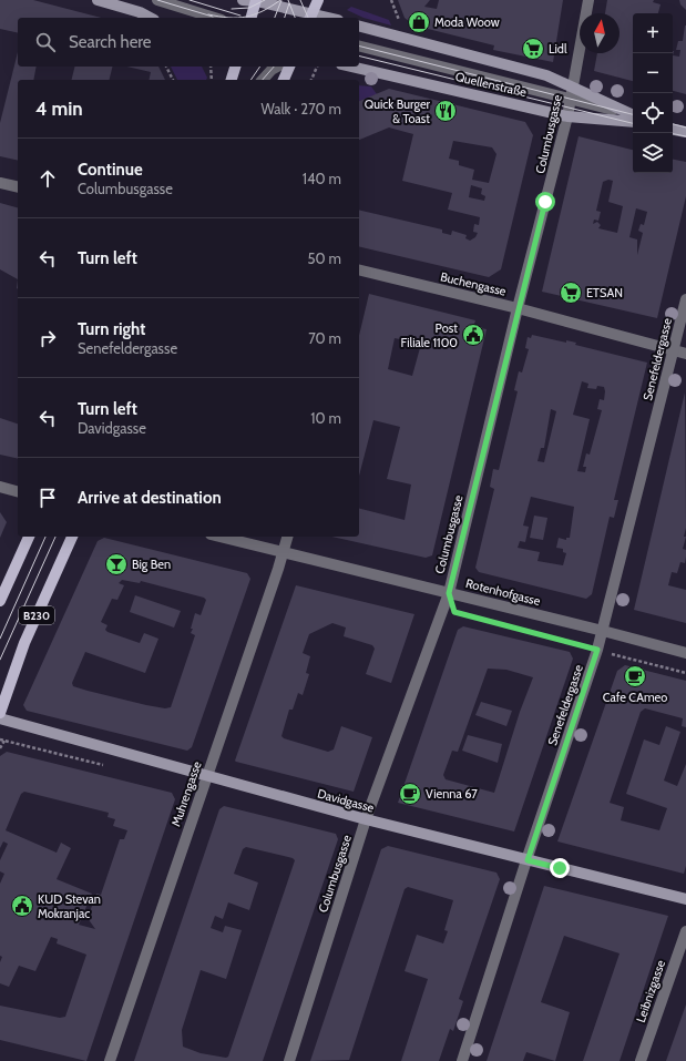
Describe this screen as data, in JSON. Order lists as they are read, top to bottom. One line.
{"streets":{"main road":["B230"],"street":["Quellenstraße","Columbusgasse","Buchengasse","Senefeldergasse","Rotenhofgasse","Muhrengasse","Davidgasse","Leibnizgasse"]},"crossings":[["Quellenstraße","Columbusgasse"],["Columbusgasse","Buchengasse"],["Columbusgasse","Rotenhofgasse"],["Columbusgasse","Davidgasse"],["Buchengasse","Senefeldergasse"],["Senefeldergasse","Rotenhofgasse"],["Senefeldergasse","Davidgasse"],["Rotenhofgasse","Muhrengasse"],["Muhrengasse","Davidgasse"]],"places":{"shop":["Moda Woow"],"supermarket":["Lidl","ETSAN"],"restaurant":["Quick Burger & Toast"],"public building":["Post Filiale 1100","KUD Stevan Mokranjac"],"bar":["Big Ben"],"cafe":["Cafe CAmeo","Vienna 67"]},"north":"top","page":{"map_buttons":["+","−"],"search":"Search here","heading":["4 min","Walk · 270 m"],"list":[["Continue","Columbusgasse","140 m"],["Turn left","50 m"],["Turn right","Senefeldergasse","70 m"],["Turn left","Davidgasse","10 m"],"Arrive at destination"]}}
